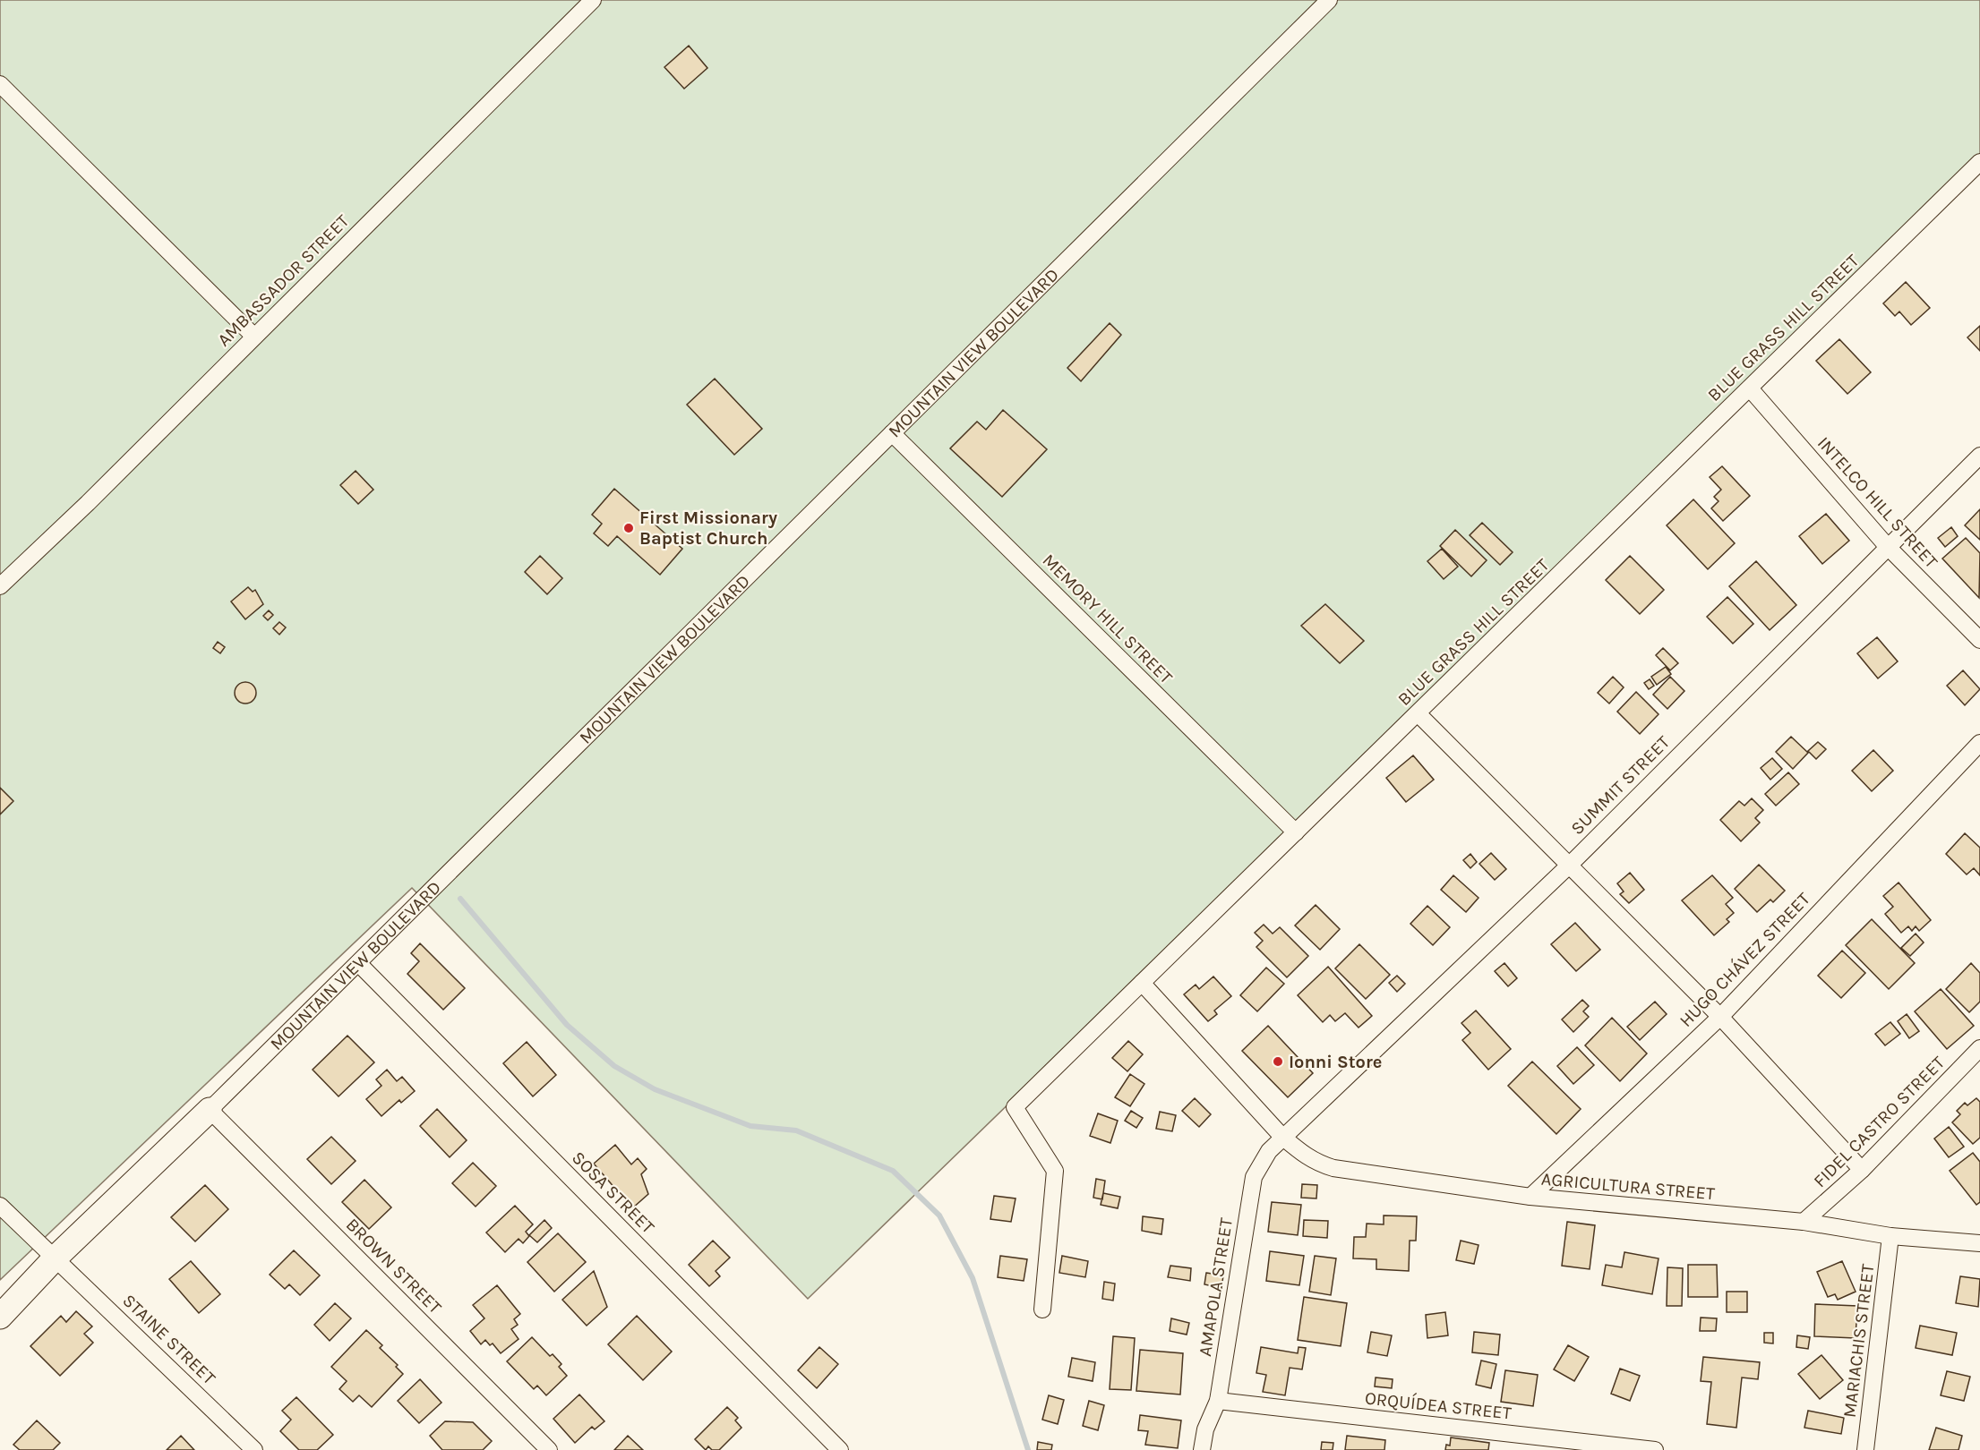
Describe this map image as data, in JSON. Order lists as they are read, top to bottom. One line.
{"streets":{"street":["AMBASSADOR STREET","BLUE GRASS HILL STREET","MOUNTAIN VIEW BOULEVARD","INTELCO HILL STREET","MEMORY HILL STREET","SUMMIT STREET","HUGO CHÁVEZ STREET","FIDEL CASTRO STREET","AGRICULTURA STREET","SOSA STREET","BROWN STREET","AMAPOLA STREET","STAINE STREET","MARIACHIS STREET","ORQUÍDEA STREET"]},"crossings":[["BLUE GRASS HILL STREET","INTELCO HILL STREET"],["BLUE GRASS HILL STREET","MEMORY HILL STREET"],["MOUNTAIN VIEW BOULEVARD","MEMORY HILL STREET"],["MOUNTAIN VIEW BOULEVARD","SOSA STREET"],["MOUNTAIN VIEW BOULEVARD","BROWN STREET"],["MOUNTAIN VIEW BOULEVARD","STAINE STREET"],["INTELCO HILL STREET","SUMMIT STREET"],["SUMMIT STREET","AGRICULTURA STREET"],["SUMMIT STREET","AMAPOLA STREET"],["HUGO CHÁVEZ STREET","AGRICULTURA STREET"],["FIDEL CASTRO STREET","AGRICULTURA STREET"],["AGRICULTURA STREET","AMAPOLA STREET"],["AGRICULTURA STREET","MARIACHIS STREET"],["AMAPOLA STREET","ORQUÍDEA STREET"]],"places":["First Missionary Baptist Church","Ionni Store"]}
